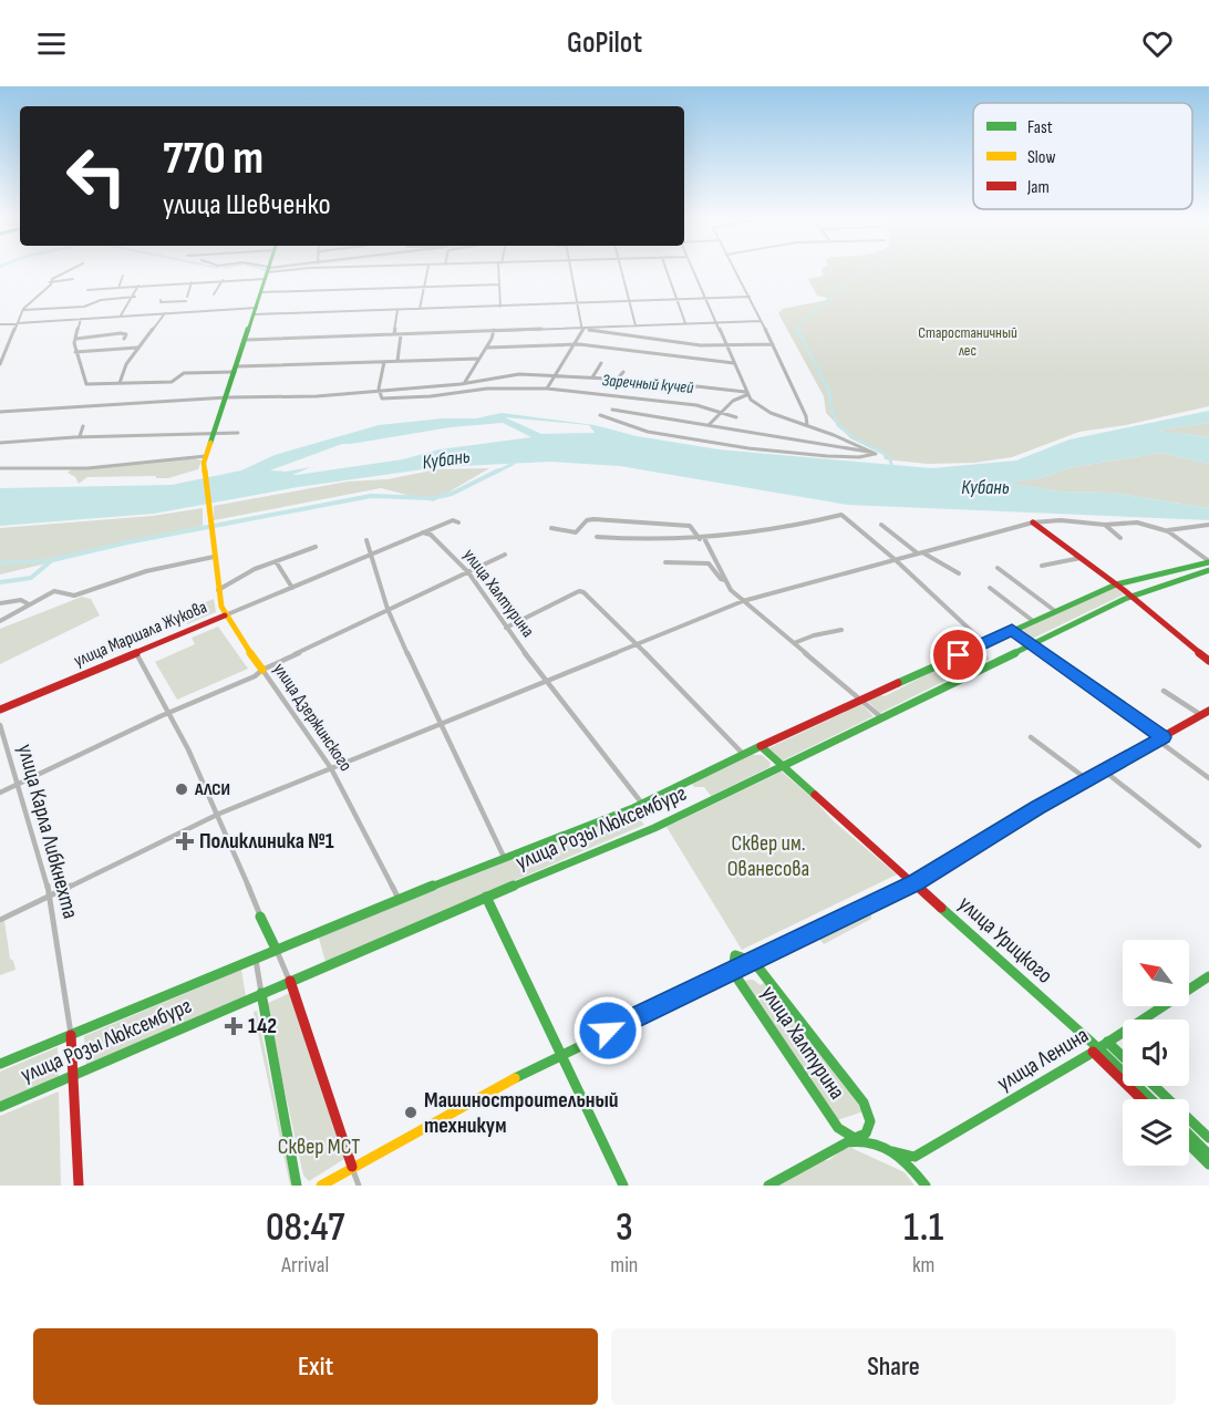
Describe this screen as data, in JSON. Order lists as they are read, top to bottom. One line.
{"streets":{"main road":["улица Халтурина","улица Маршала Жукова","улица Дзержинского","улица Розы Люксембург","улица Карла Либкнехта","улица Урицкого","улица Ленина"]},"crossings":[["улица Халтурина","улица Маршала Жукова"],["улица Халтурина","улица Розы Люксембург"],["улица Халтурина","улица Ленина"],["улица Маршала Жукова","улица Дзержинского"],["улица Дзержинского","улица Розы Люксембург"],["улица Розы Люксембург","улица Карла Либкнехта"],["улица Розы Люксембург","улица Урицкого"],["улица Урицкого","улица Ленина"]],"water":["Заречный кучей","Кубань"],"parks":["Старостаничный лес","Сквер им. Ованесова","Сквер МСТ"],"places":{"other":["АЛСИ","Машиностроительный техникум"],"health":["Поликлиника №1","142"]},"legend":["Fast","Slow","Jam"],"north":"top left","page":{"header":"GoPilot","turn":["770 m","улица Шевченко"],"eta":["08:47","Arrival","3","min","1.1","km"],"buttons":["Exit","Share"]}}
